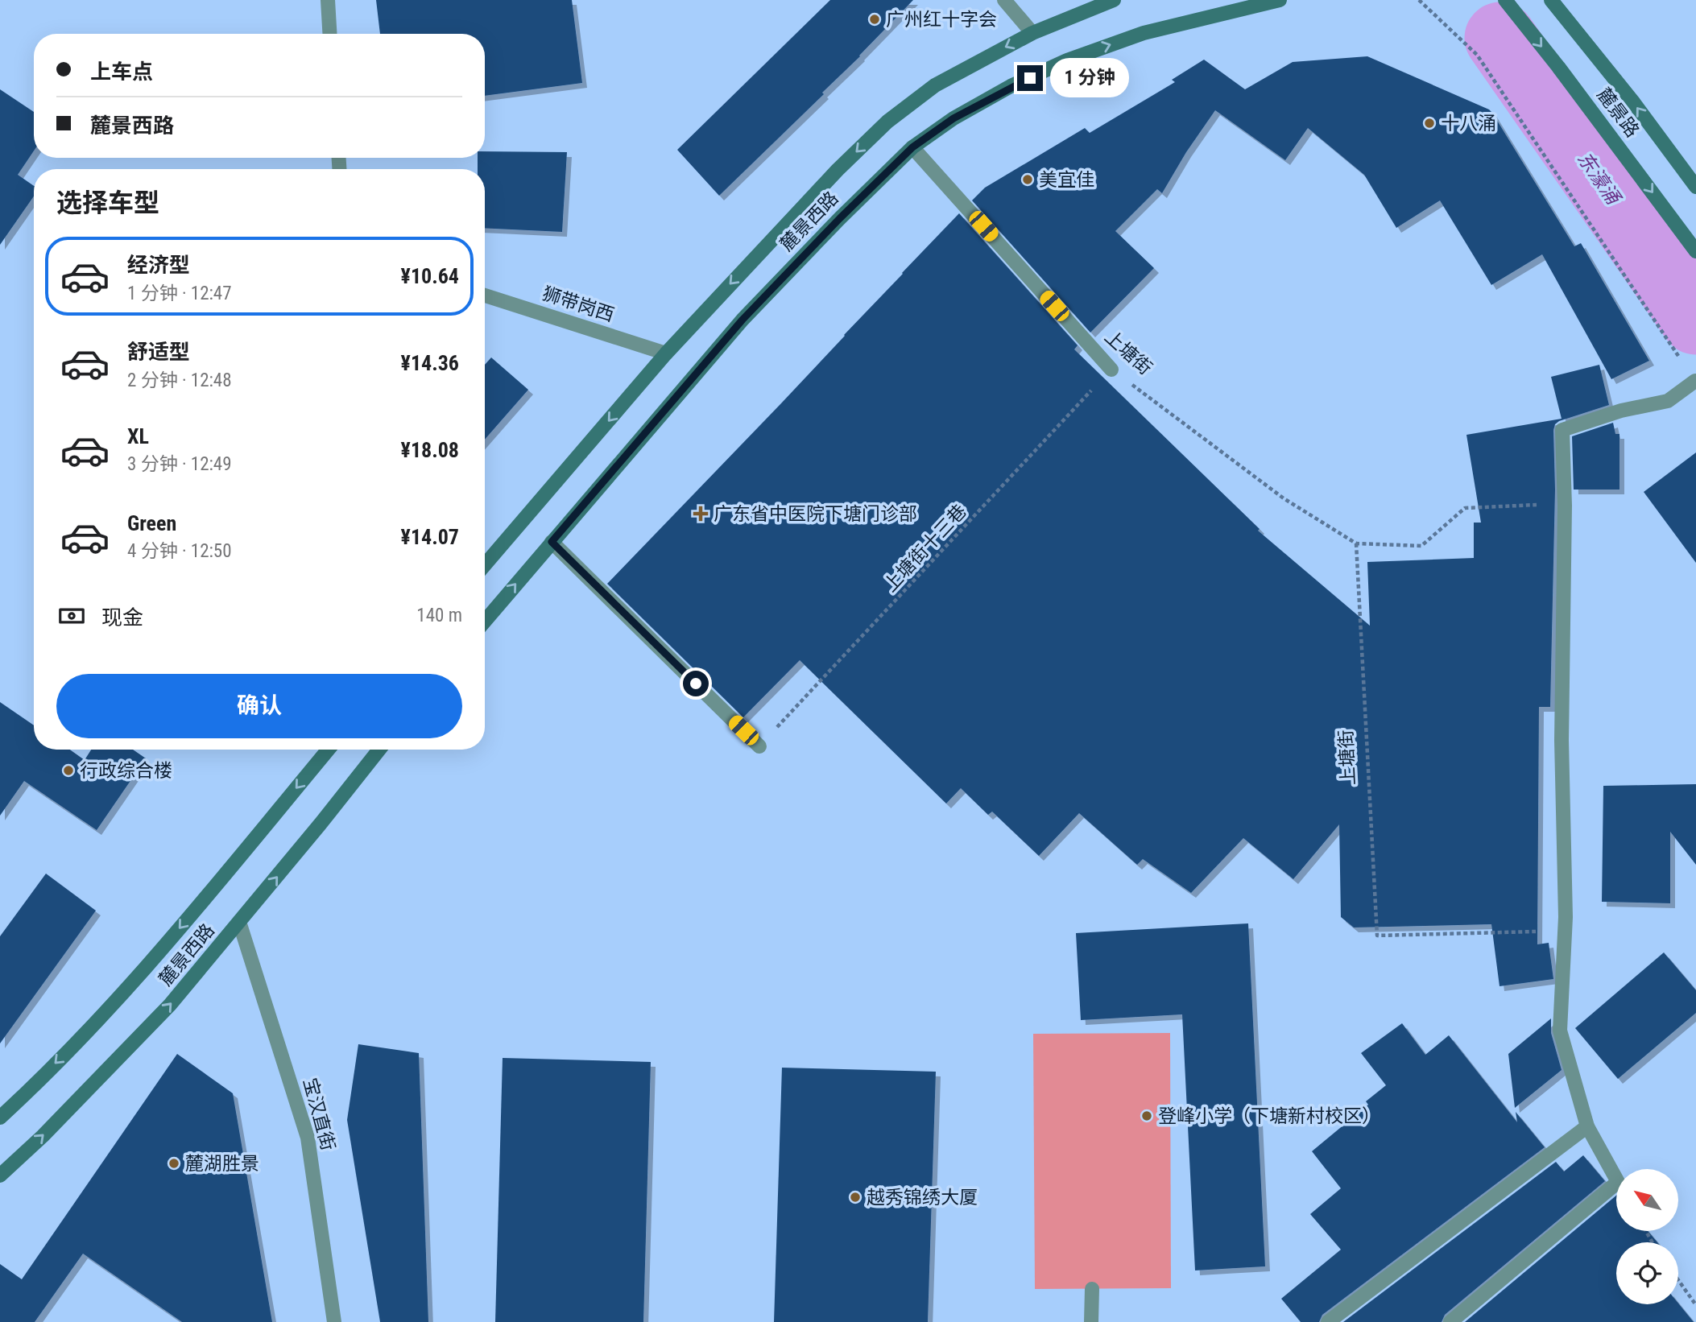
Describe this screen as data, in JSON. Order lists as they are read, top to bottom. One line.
{"streets":{"street":["麓景路","麓景西路","狮带岗西","上塘街","宝汉直街"],"path":["上塘街十三巷"]},"crossings":[["麓景西路","狮带岗西"],["麓景西路","上塘街"],["麓景西路","宝汉直街"],["上塘街","上塘街十三巷"]],"water":["东濠涌"],"places":{"other":["广州红十字会","十八涌","美宜佳","行政综合楼","登峰小学（下塘新村校区）","麓湖胜景","越秀锦绣大厦"],"health":["广东省中医院下塘门诊部"]},"north":"top left","page":{"banner":["上车点","麓景西路"],"bubble":"1 分钟","heading":"选择车型","list":[{"name":"经济型","note":"1 分钟 · 12:47","value":"¥10.64"},{"name":"舒适型","note":"2 分钟 · 12:48","value":"¥14.36"},{"name":"XL","note":"3 分钟 · 12:49","value":"¥18.08"},{"name":"Green","note":"4 分钟 · 12:50","value":"¥14.07"}],"pay":["现金","140 m"],"buttons":"确认"}}
